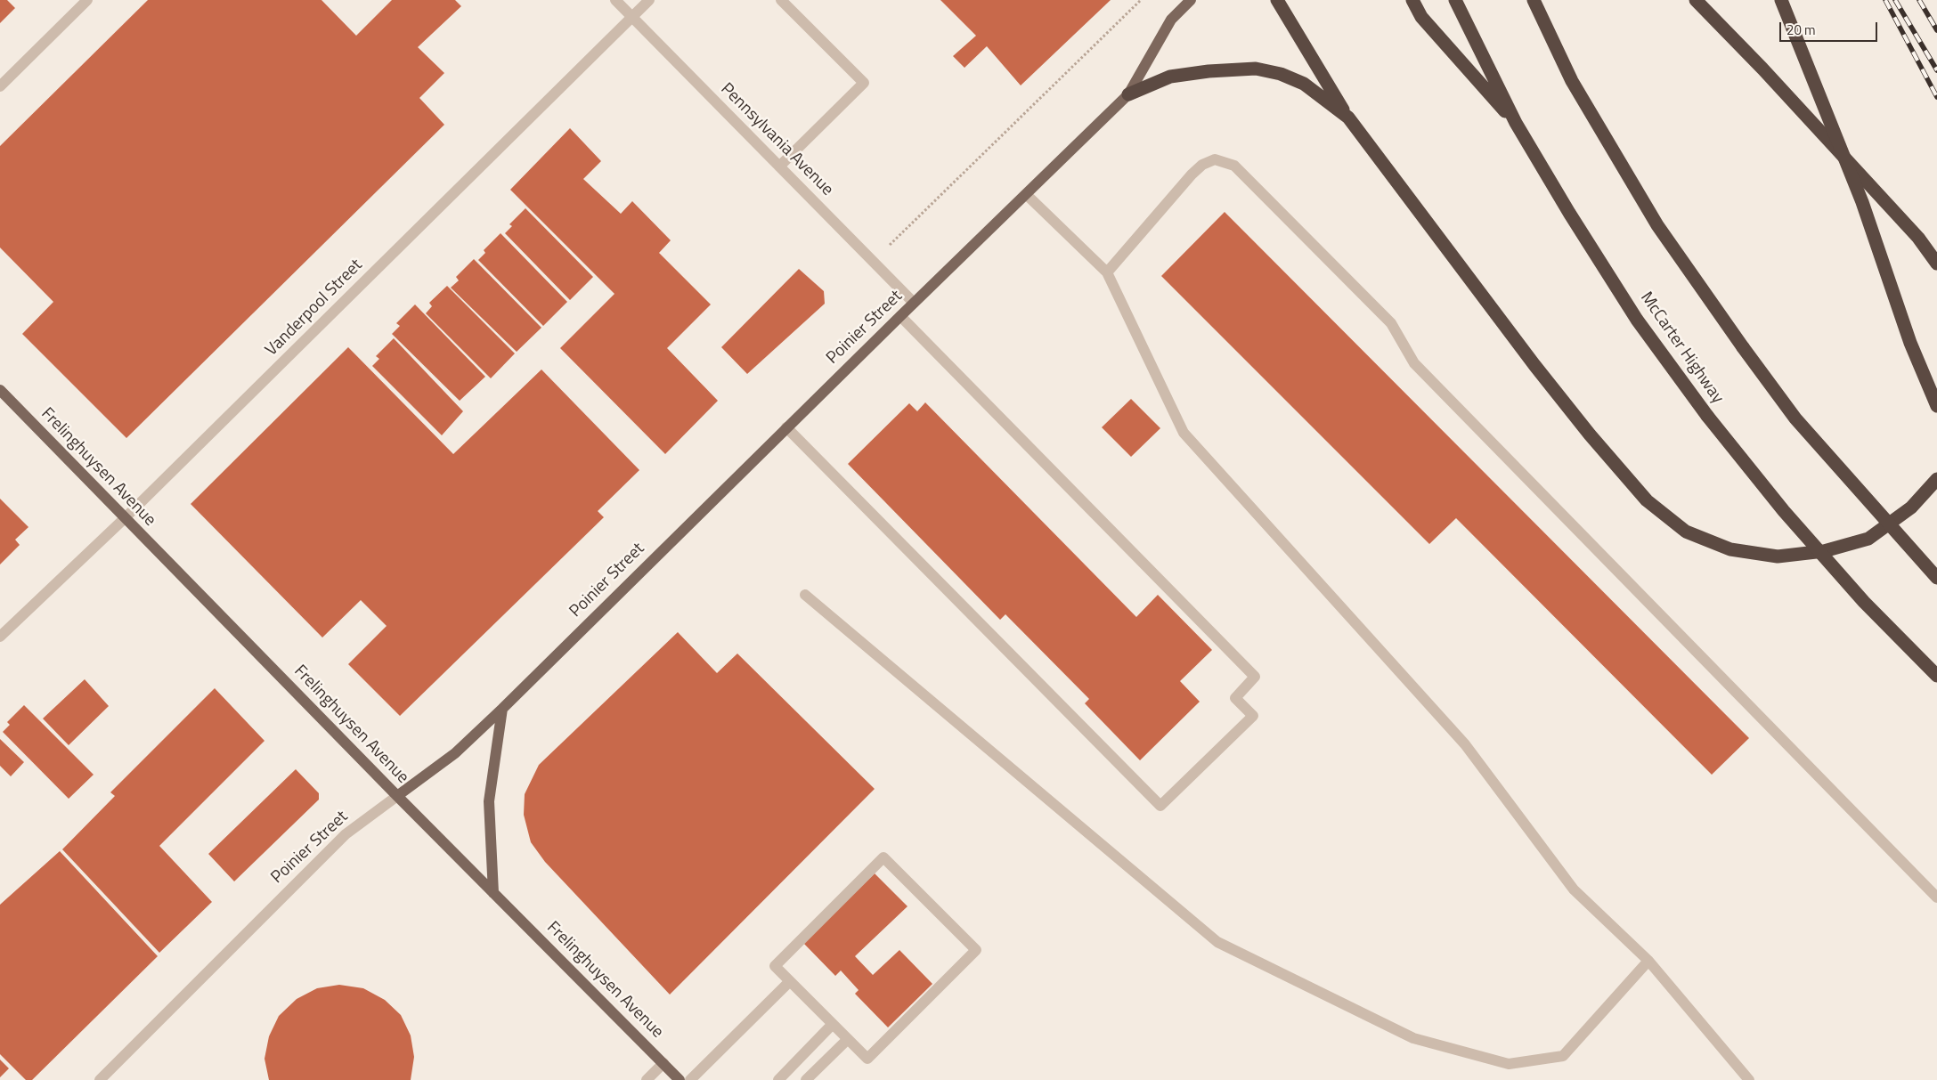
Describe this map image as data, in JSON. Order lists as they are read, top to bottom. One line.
{"streets":{"highway":["McCarter Highway"],"main road":["Poinier Street","Frelinghuysen Avenue"],"street":["Pennsylvania Avenue","Vanderpool Street"]},"crossings":[["Pennsylvania Avenue","Vanderpool Street"],["Pennsylvania Avenue","Poinier Street"],["Vanderpool Street","Frelinghuysen Avenue"],["Poinier Street","Frelinghuysen Avenue"]],"scale_bar":"20 m"}
